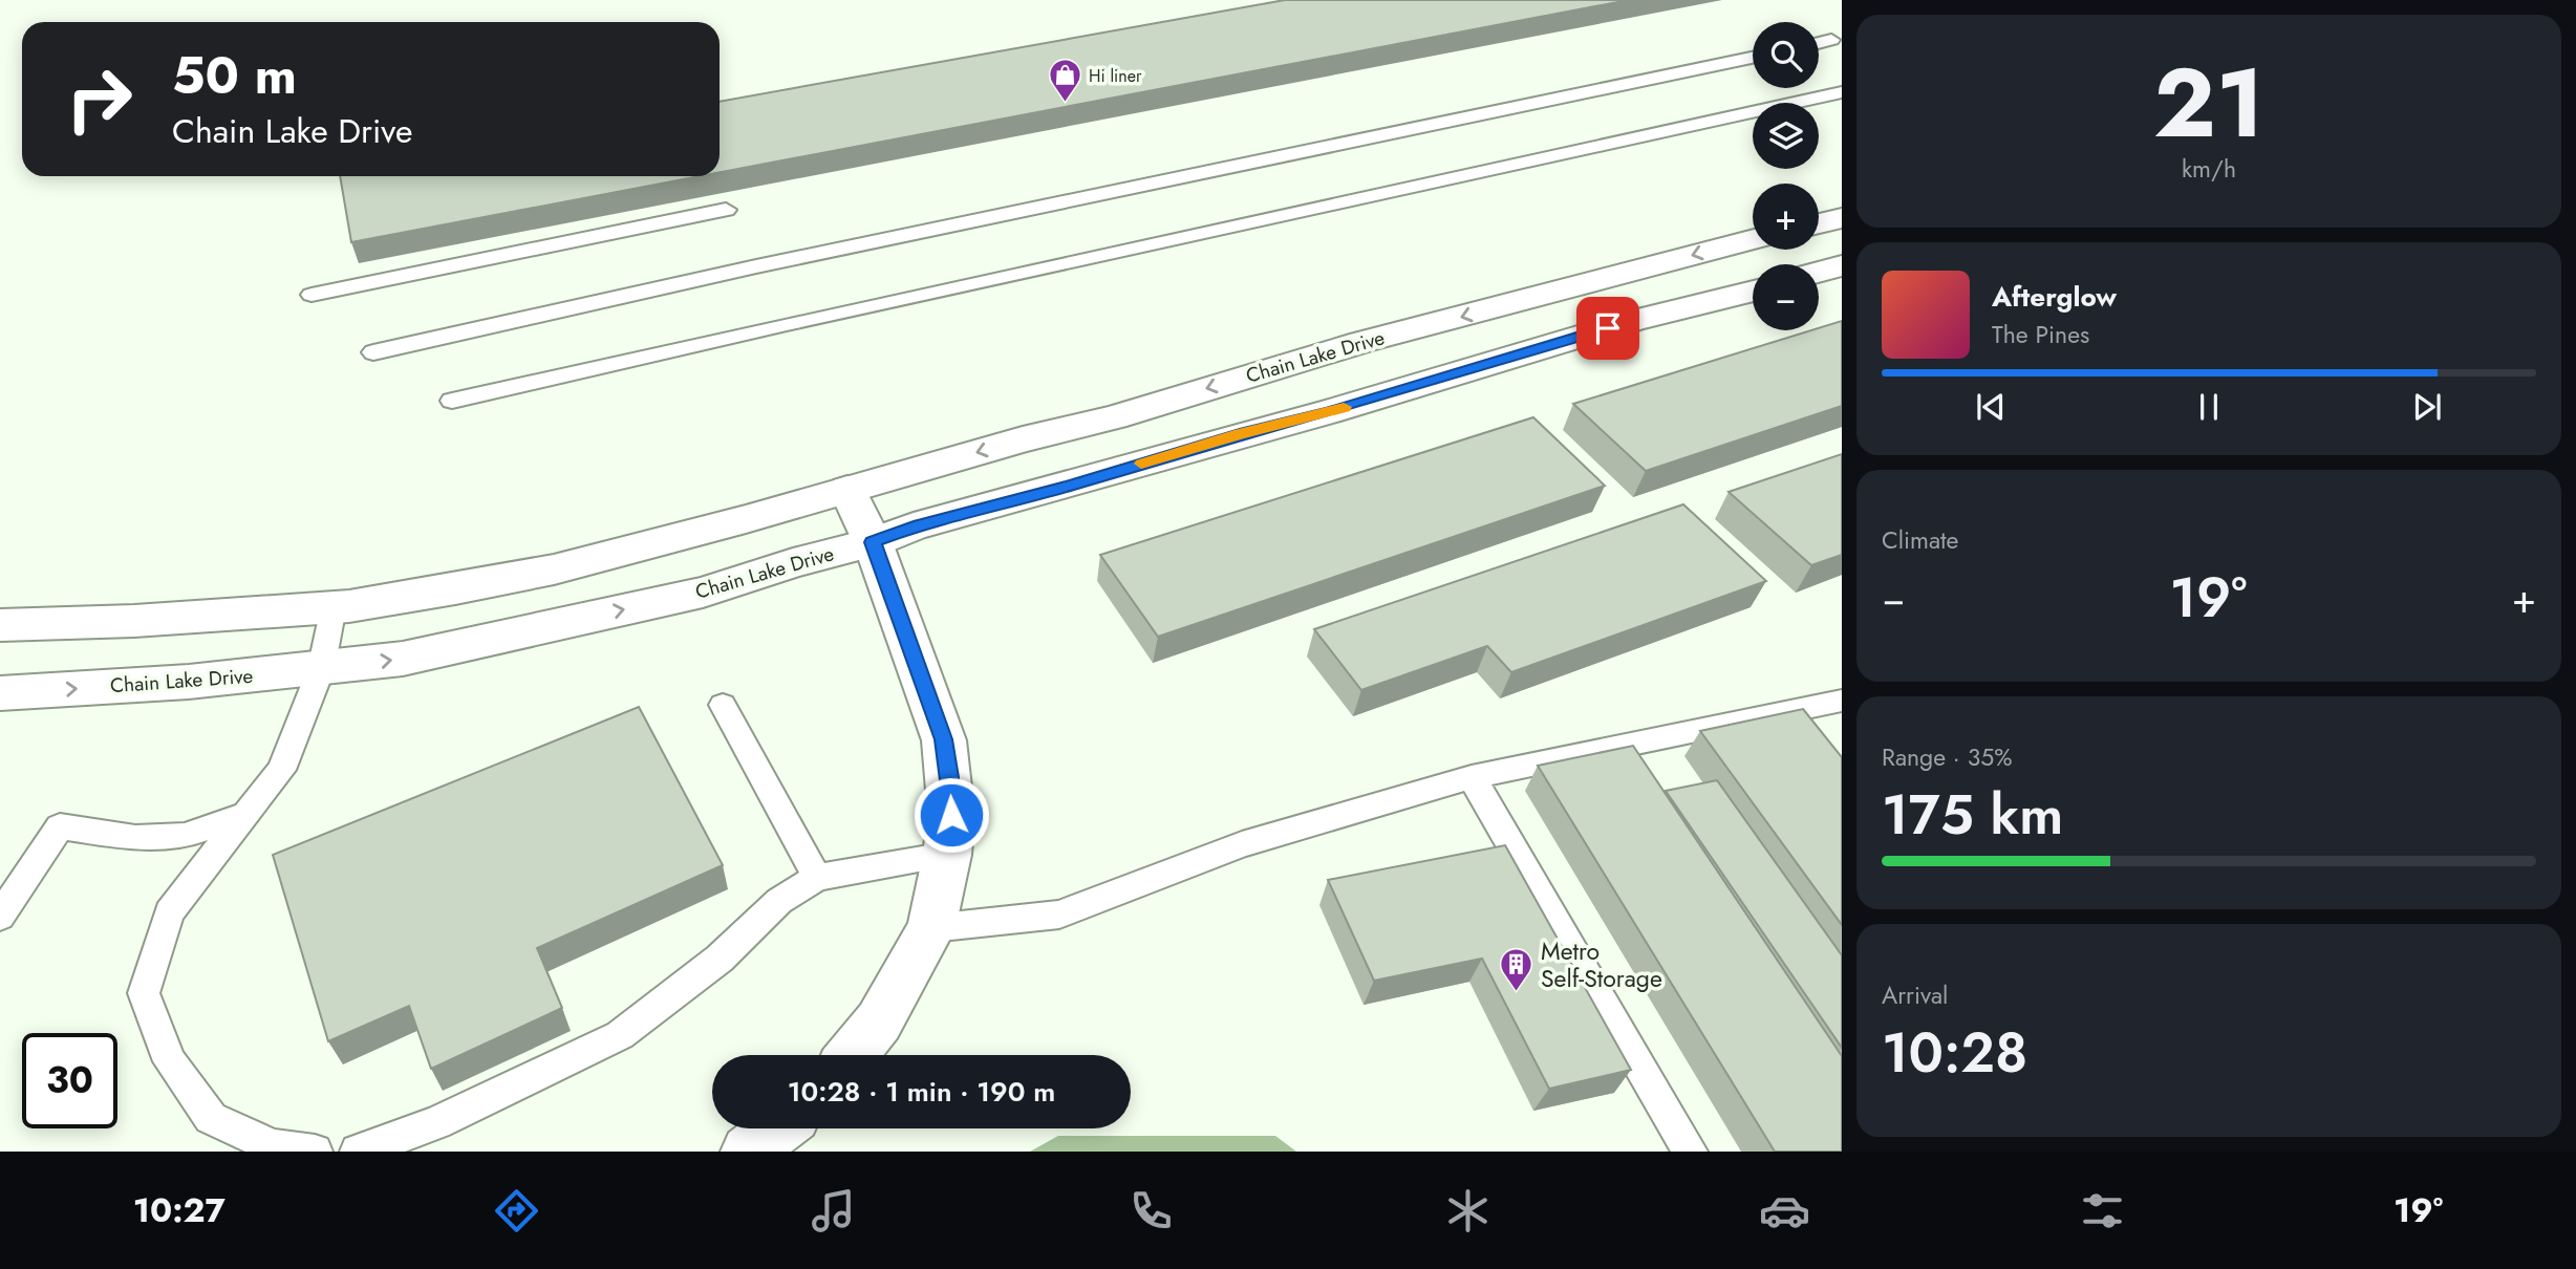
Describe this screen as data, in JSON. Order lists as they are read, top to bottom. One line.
{"streets":{"street":["Chain Lake Drive"]},"places":{"shop":["Hi liner"],"building":["Metro Self-Storage"]},"page":{"tile":[["21","km/h"],"Climate",["Range · 35%","175 km"],["Arrival","10:28"]],"map_buttons":["+","−"],"turn":["50 m","Chain Lake Drive"],"song":["Afterglow","The Pines"],"heat":["−","19°","+"],"limit":"30","trip":"10:28 · 1 min · 190 m","tabs":["10:27","19°"]}}
